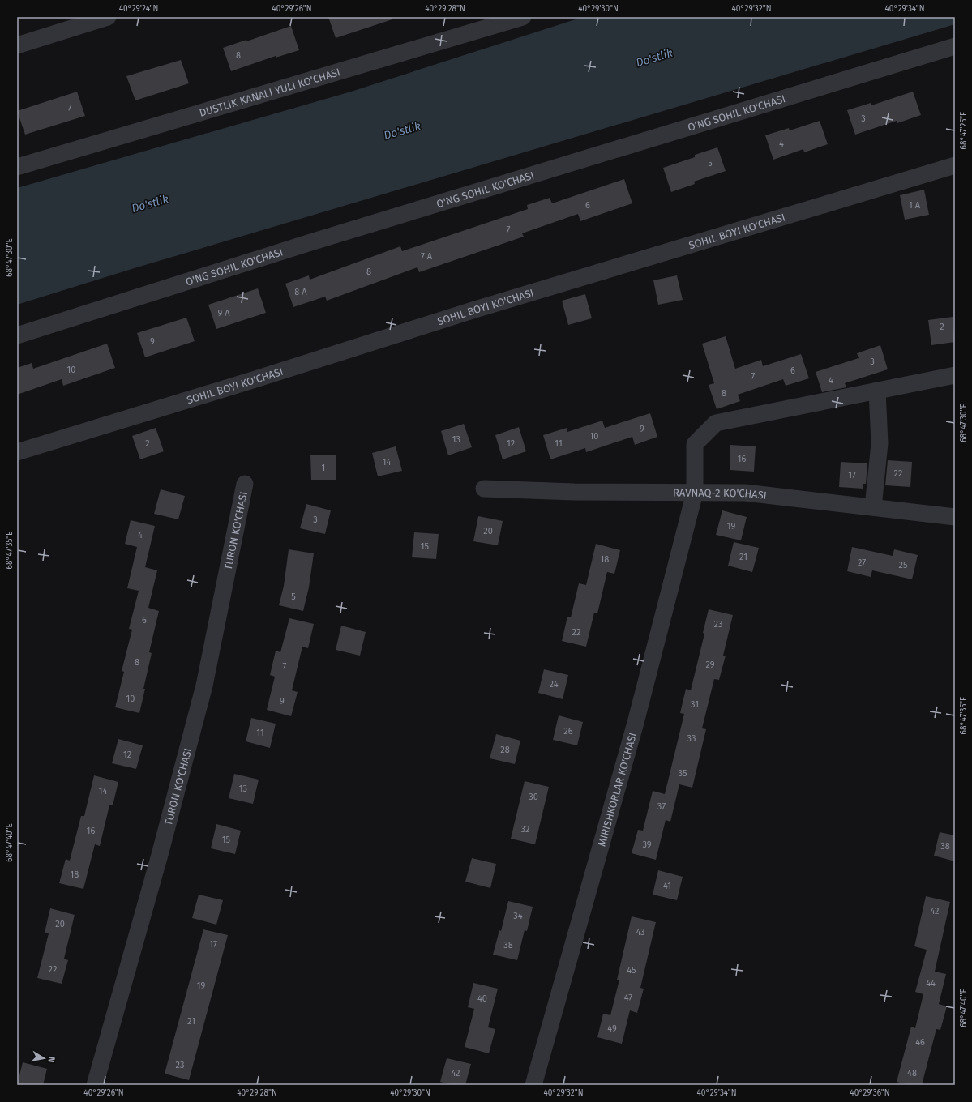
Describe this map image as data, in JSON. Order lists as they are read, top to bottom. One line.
{"streets":{"street":["DUSTLIK KANALI YULI KO'CHASI","O'NG SOHIL KO'CHASI","SOHIL BOYI KO'CHASI","RAVNAQ-2 KO'CHASI","TURON KO'CHASI","MIRISHKORLAR KO'CHASI"]},"crossings":[["RAVNAQ-2 KO'CHASI","MIRISHKORLAR KO'CHASI"]],"water":["Do'stlik"],"house_numbers":["8","7","3","4","5","6","1 А","7","7 А","8","8 А","9 А","2","9","3","10","6","7","4","8","9","10","13","2","12","11","16","14","1","22","17","3","19","20","4","15","21","18","27","25","5","6","23","22","8","29","7","24","10","9","31","26","11","33","28","12","35","13","14","30","37","32","16","15","39","38","18","41","42","34","20","43","17","38","22","45","44","19","47","40","21","49","46","23","42","48"],"north":"right","coordinates":["40°29'24\"N","40°29'26\"N","40°29'28\"N","40°29'30\"N","40°29'32\"N","40°29'34\"N","68°47'25\"E","68°47'30\"E","68°47'35\"E","68°47'40\"E","40°29'36\"N"]}
